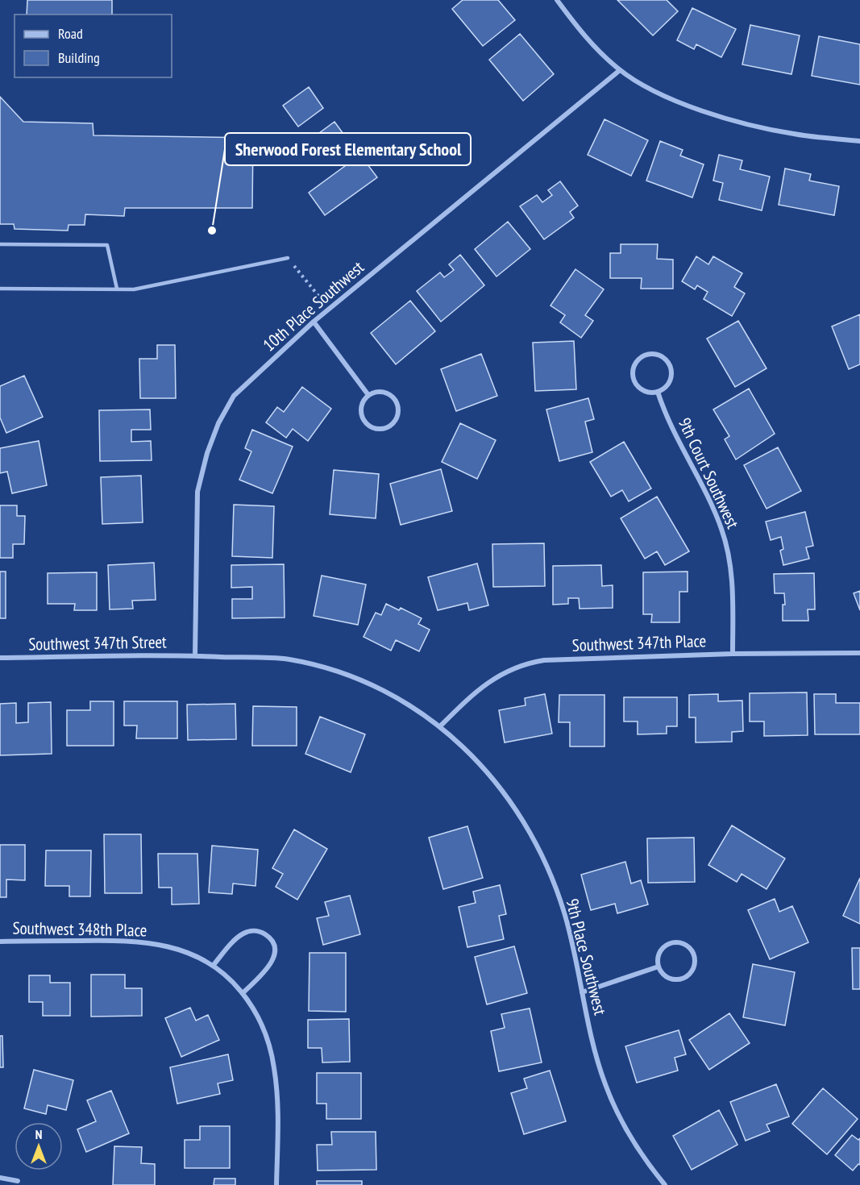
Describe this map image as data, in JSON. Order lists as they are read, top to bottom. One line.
{"streets":{"street":["10th Place Southwest","9th Court Southwest","Southwest 347th Street","Southwest 347th Place","Southwest 348th Place","9th Place Southwest"]},"crossings":[["10th Place Southwest","Southwest 347th Street"],["10th Place Southwest","9th Place Southwest"],["9th Court Southwest","Southwest 347th Place"],["Southwest 347th Street","9th Place Southwest"],["Southwest 347th Place","9th Place Southwest"]],"places":["Sherwood Forest Elementary School"],"legend":["Road","Building"],"north":"top"}
